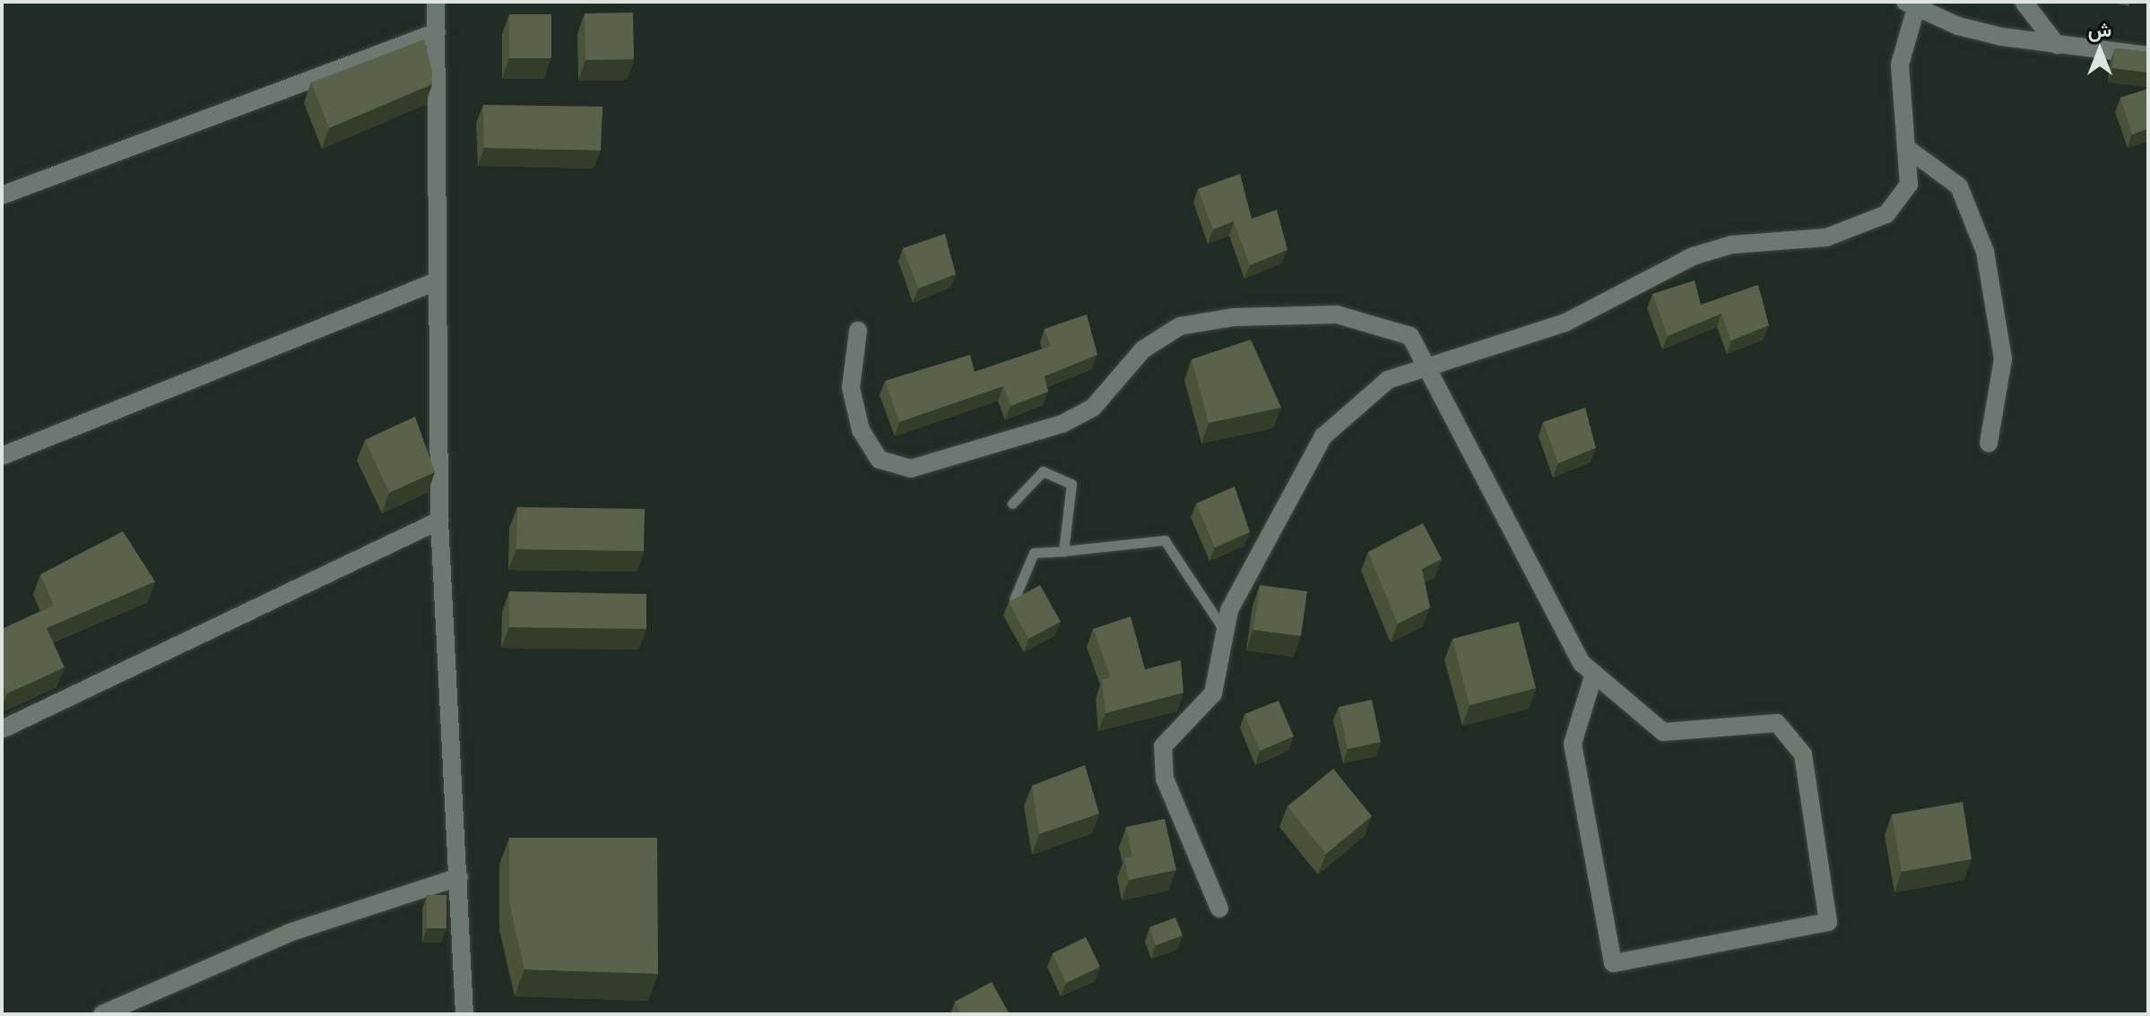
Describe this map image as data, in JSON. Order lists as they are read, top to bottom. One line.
{"north":"top"}
